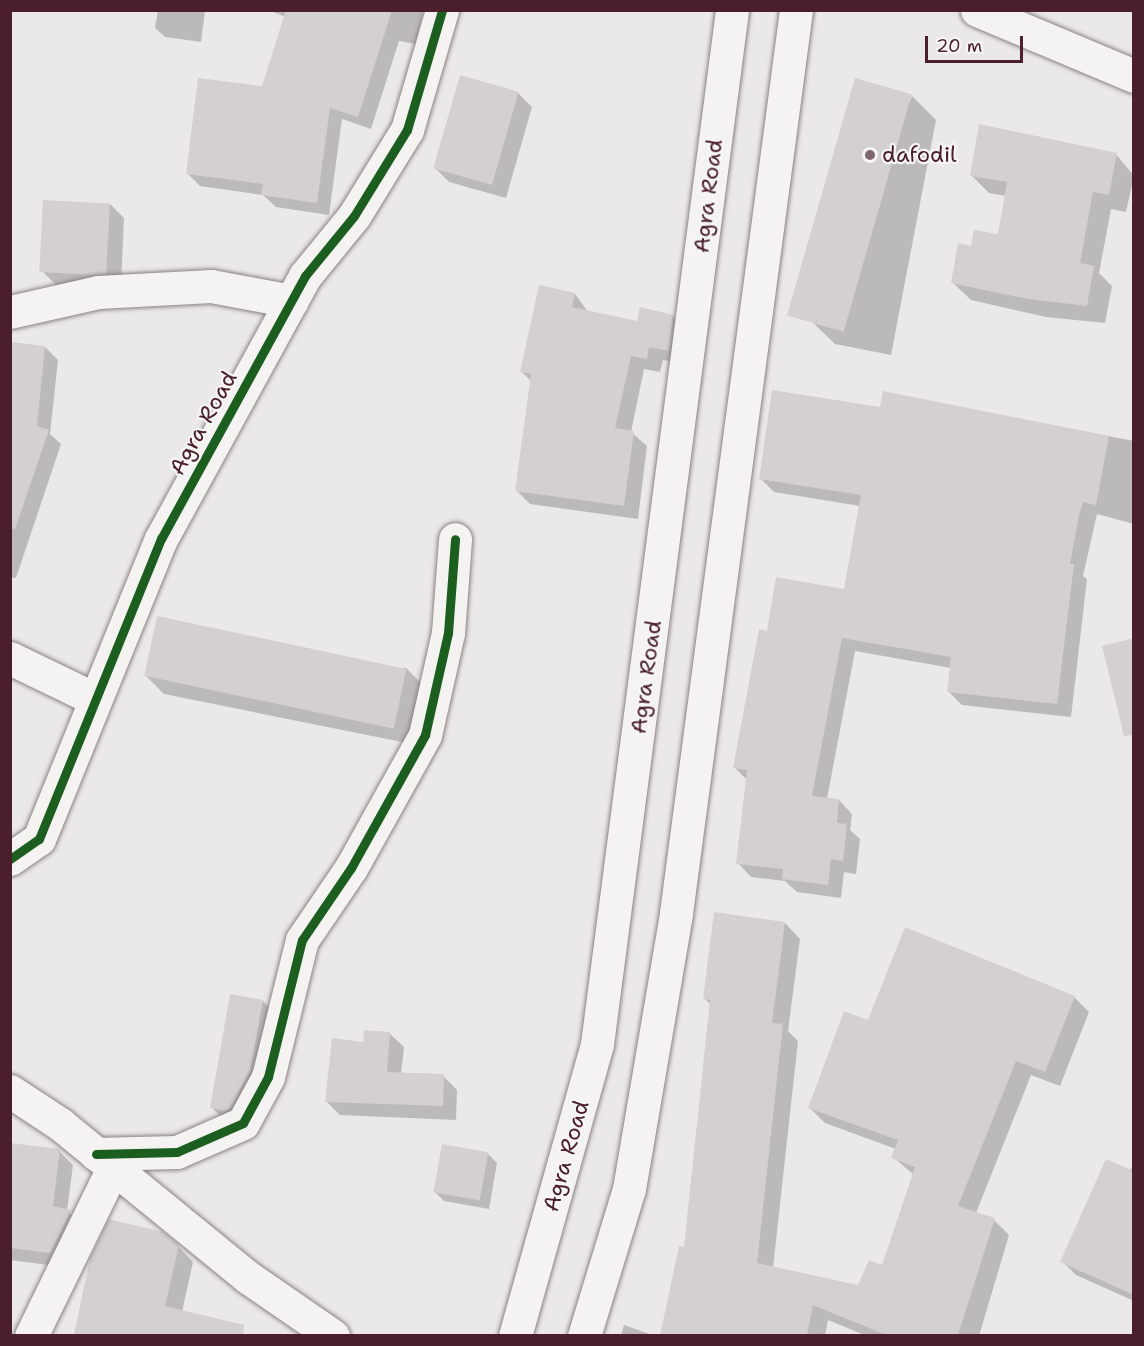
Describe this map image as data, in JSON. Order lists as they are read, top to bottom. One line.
{"streets":{"main road":["Agra Road"]},"places":["dafodil"],"scale_bar":"20 m"}
